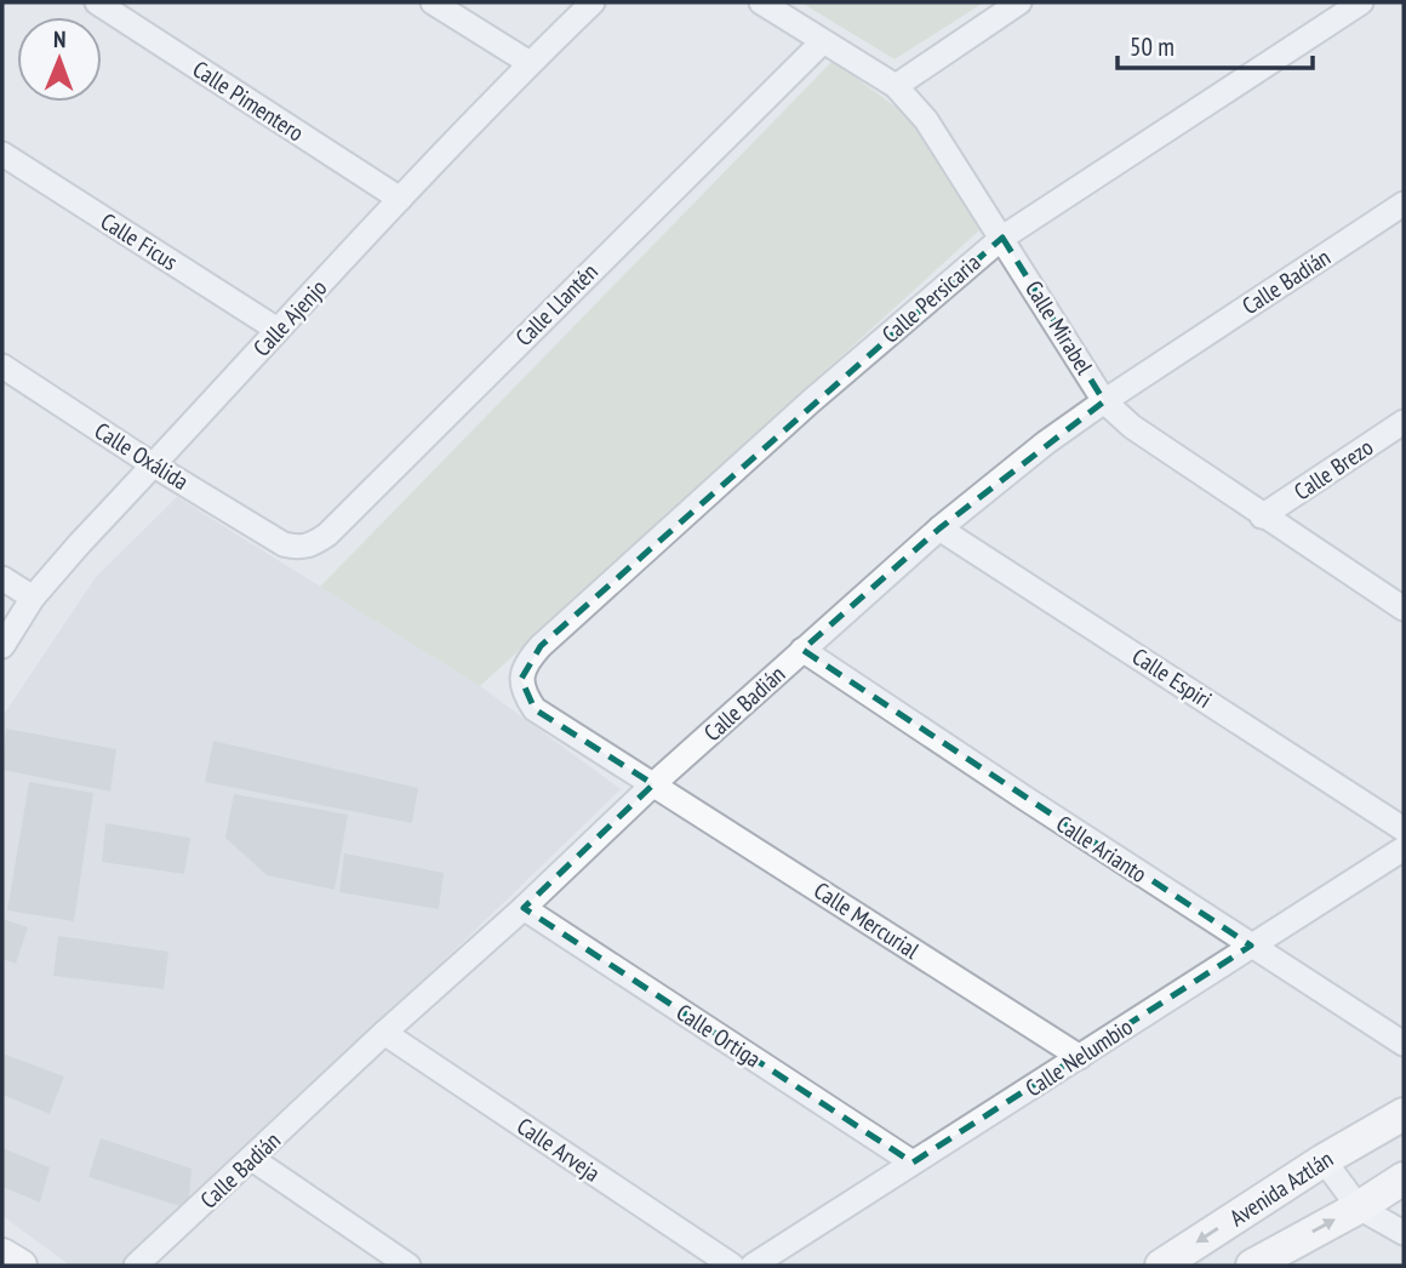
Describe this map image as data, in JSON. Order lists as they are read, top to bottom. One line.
{"streets":{"main road":["Avenida Aztlán"],"street":["Calle Pimentero","Calle Ficus","Calle Badián","Calle Persicaria","Calle Llantén","Calle Ajenjo","Calle Mirabel","Calle Oxálida","Calle Brezo","Calle Espiri","Calle Arianto","Calle Mercurial","Calle Ortiga","Calle Nelumbio","Calle Arveja"]},"crossings":[["Calle Pimentero","Calle Ajenjo"],["Calle Ficus","Calle Ajenjo"],["Calle Badián","Calle Persicaria"],["Calle Badián","Calle Mirabel"],["Calle Badián","Calle Espiri"],["Calle Badián","Calle Arianto"],["Calle Badián","Calle Mercurial"],["Calle Badián","Calle Ortiga"],["Calle Badián","Calle Arveja"],["Calle Persicaria","Calle Mirabel"],["Calle Persicaria","Calle Mercurial"],["Calle Llantén","Calle Mirabel"],["Calle Llantén","Calle Oxálida"],["Calle Ajenjo","Calle Oxálida"],["Calle Mirabel","Calle Brezo"],["Calle Arianto","Calle Nelumbio"],["Calle Mercurial","Calle Nelumbio"],["Calle Ortiga","Calle Nelumbio"]],"scale_bar":"50 m","north":"top"}
